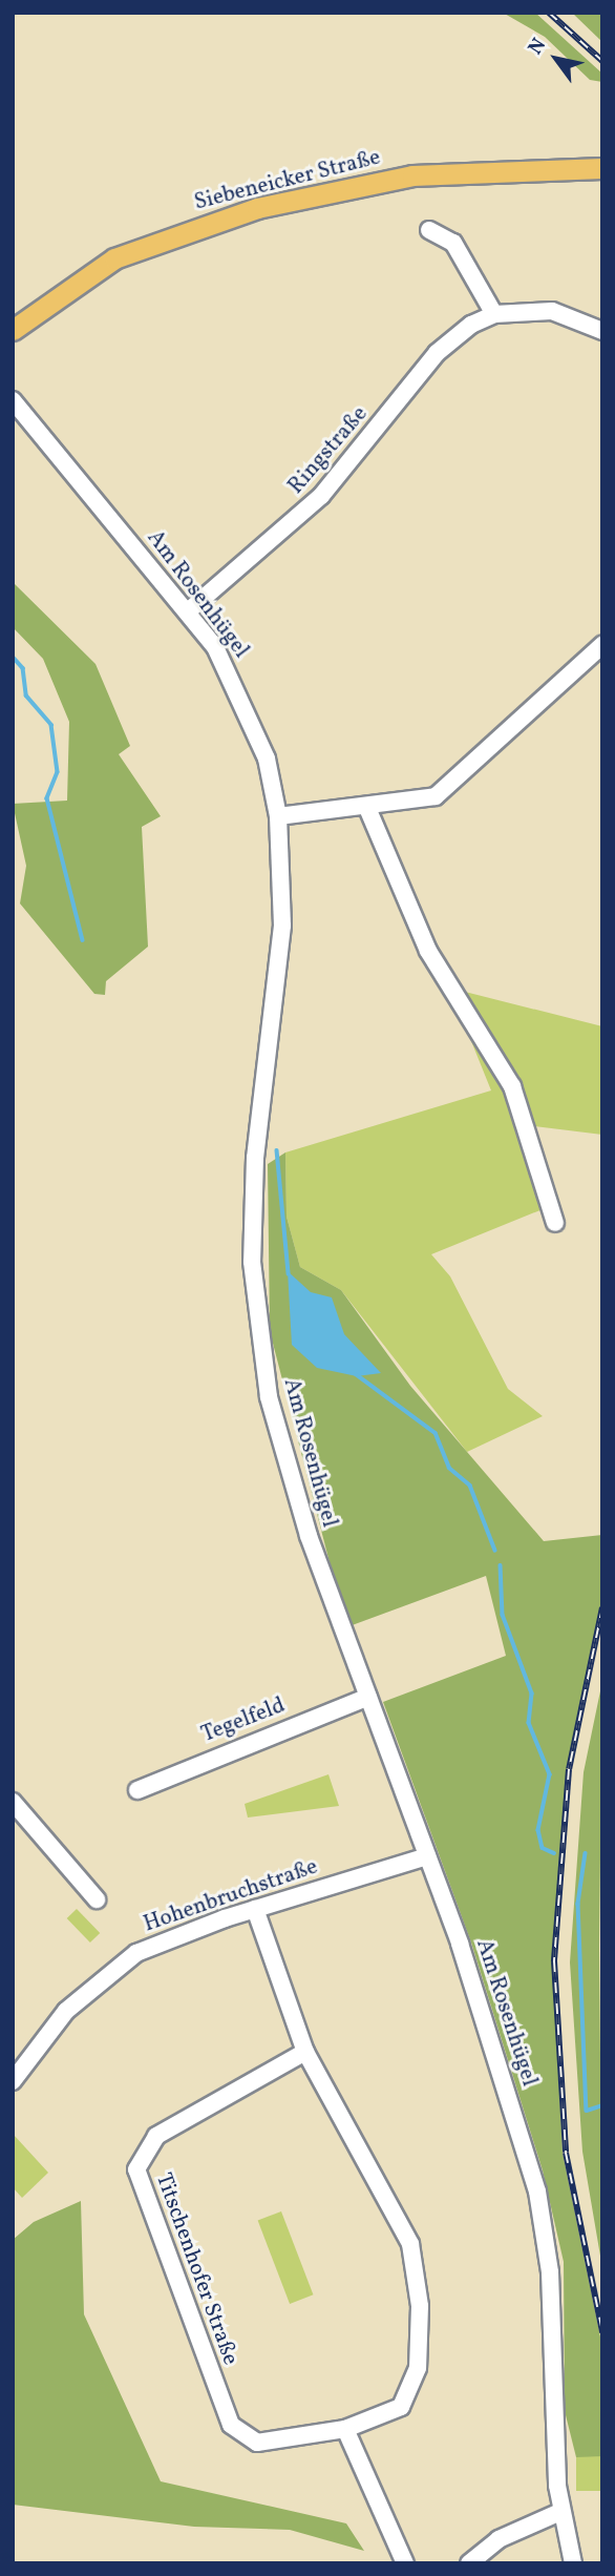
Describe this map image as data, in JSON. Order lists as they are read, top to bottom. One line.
{"streets":{"main road":["Siebeneicker Straße"],"street":["Ringstraße","Am Rosenhügel","Tegelfeld","Hohenbruchstraße","Titschenhofer Straße"]},"crossings":[["Ringstraße","Am Rosenhügel"],["Am Rosenhügel","Tegelfeld"],["Am Rosenhügel","Hohenbruchstraße"],["Hohenbruchstraße","Titschenhofer Straße"]],"north":"top left"}
